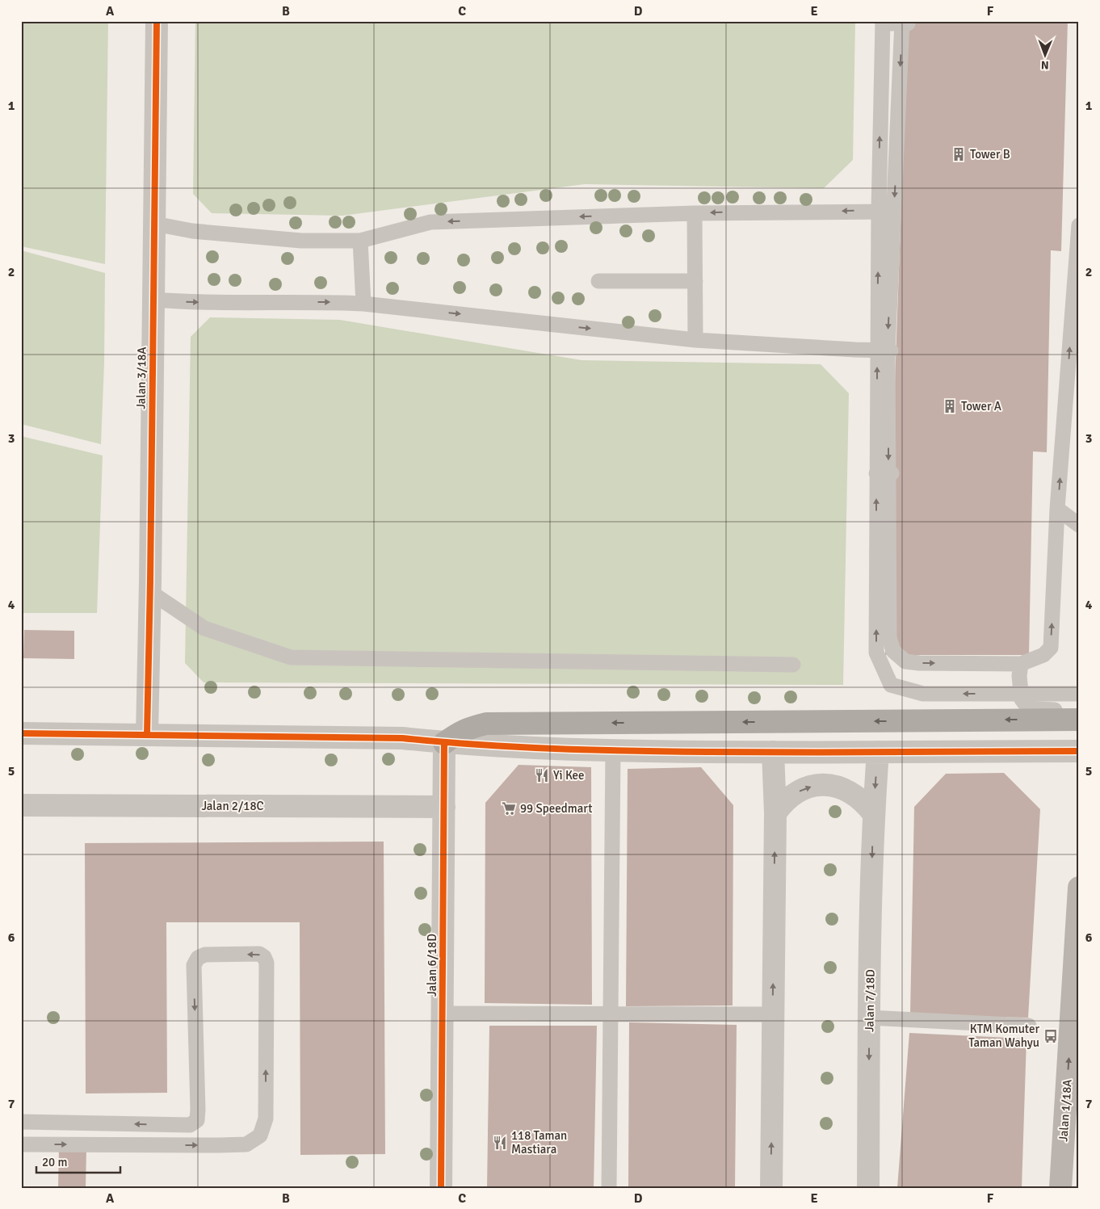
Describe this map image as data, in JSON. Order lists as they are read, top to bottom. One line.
{"streets":{"street":["Jalan 3/18A","Jalan 2/18C","Jalan 6/18D","Jalan 7/18D","Jalan 1/18A"]},"crossings":[["Jalan 2/18C","Jalan 6/18D"]],"one_way":["Jalan 1/18A"],"places":{"building":["Tower B","Tower A"],"restaurant":["Yi Kee","118 Taman Mastiara"],"supermarket":["99 Speedmart"],"bus stop":["KTM Komuter Taman Wahyu"]},"scale_bar":"20 m","north":"bottom","grid":{"columns":["A","B","C","D","E","F"],"rows":["1","2","3","4","5","6","7"]}}
